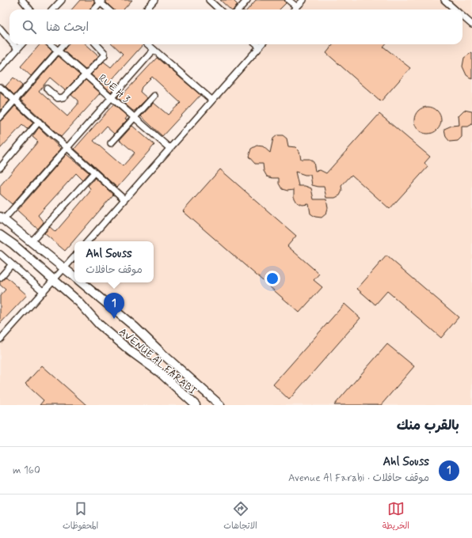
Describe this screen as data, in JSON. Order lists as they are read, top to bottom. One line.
{"streets":{"street":["RUE H 3","AVENUE AL FARABI"]},"page":{"search":"ابحث هنا","popup":["Ahl Souss","موقف حافلات"],"pins":"1","heading":"بالقرب منك","list":[{"mark":"1","name":"Ahl Souss","note":"موقف حافلات · Avenue Al Farabi","value":"160 m"}],"nav":["الخريطة","الاتجاهات","المحفوظات"]}}
